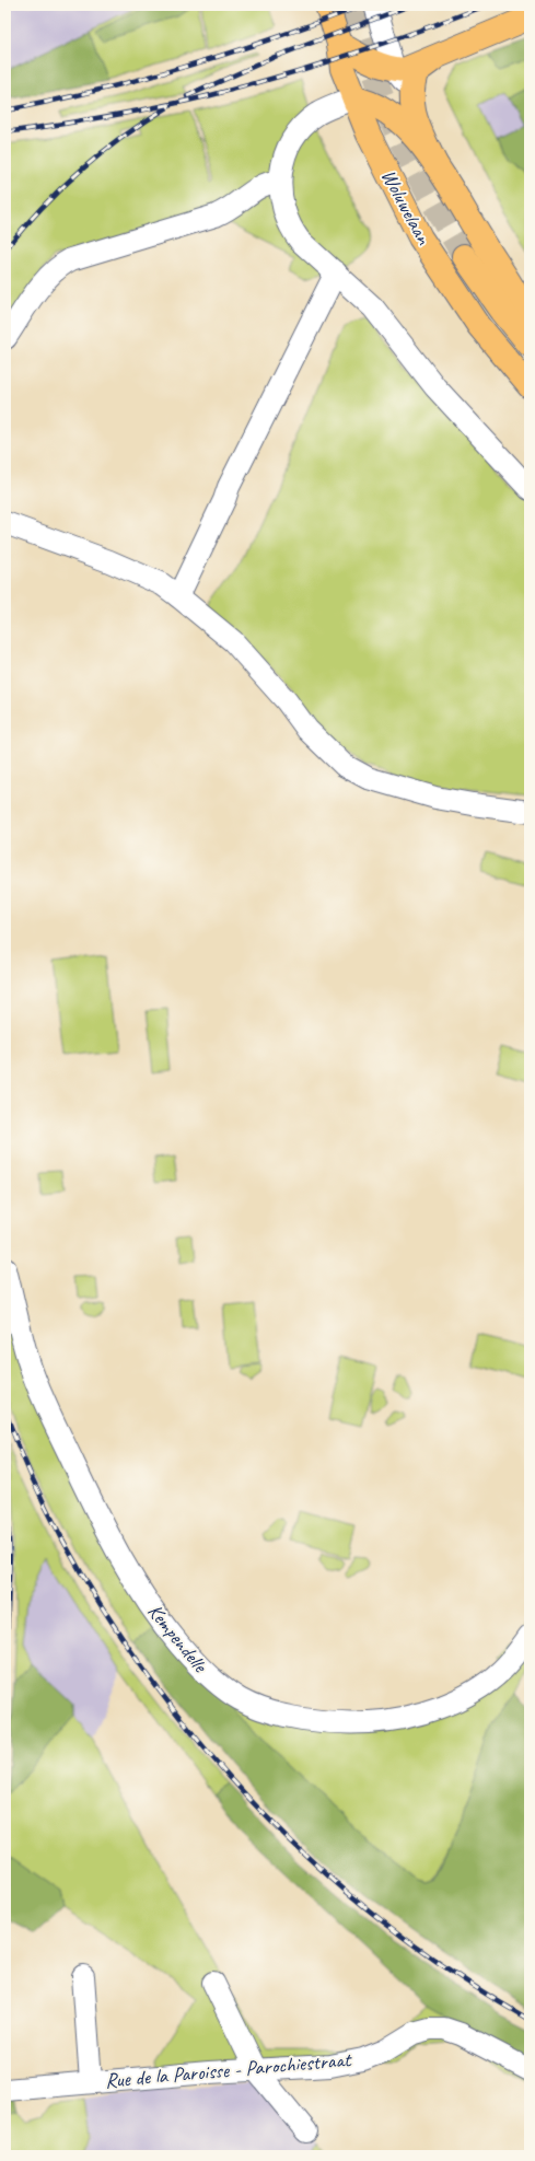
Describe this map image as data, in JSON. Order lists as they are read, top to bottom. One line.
{"streets":{"main road":["Woluwelaan"],"street":["Kempendelle","Rue de la Paroisse - Parochiestraat"]}}
